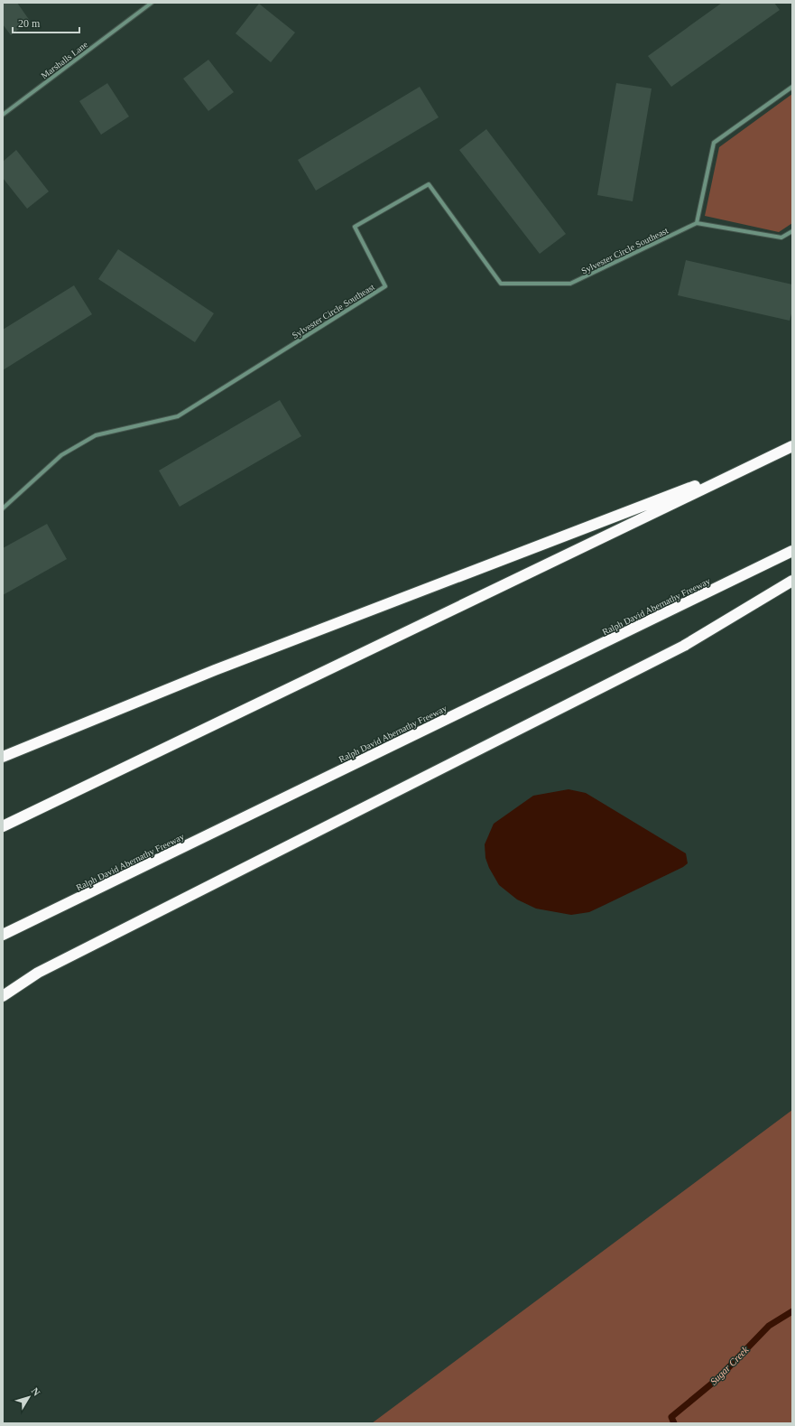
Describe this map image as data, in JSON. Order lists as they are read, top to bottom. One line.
{"streets":{"highway":["Ralph David Abernathy Freeway"],"street":["Marshalls Lane","Sylvester Circle Southeast"]},"water":["Sugar Creek"],"scale_bar":"20 m","north":"top right"}
